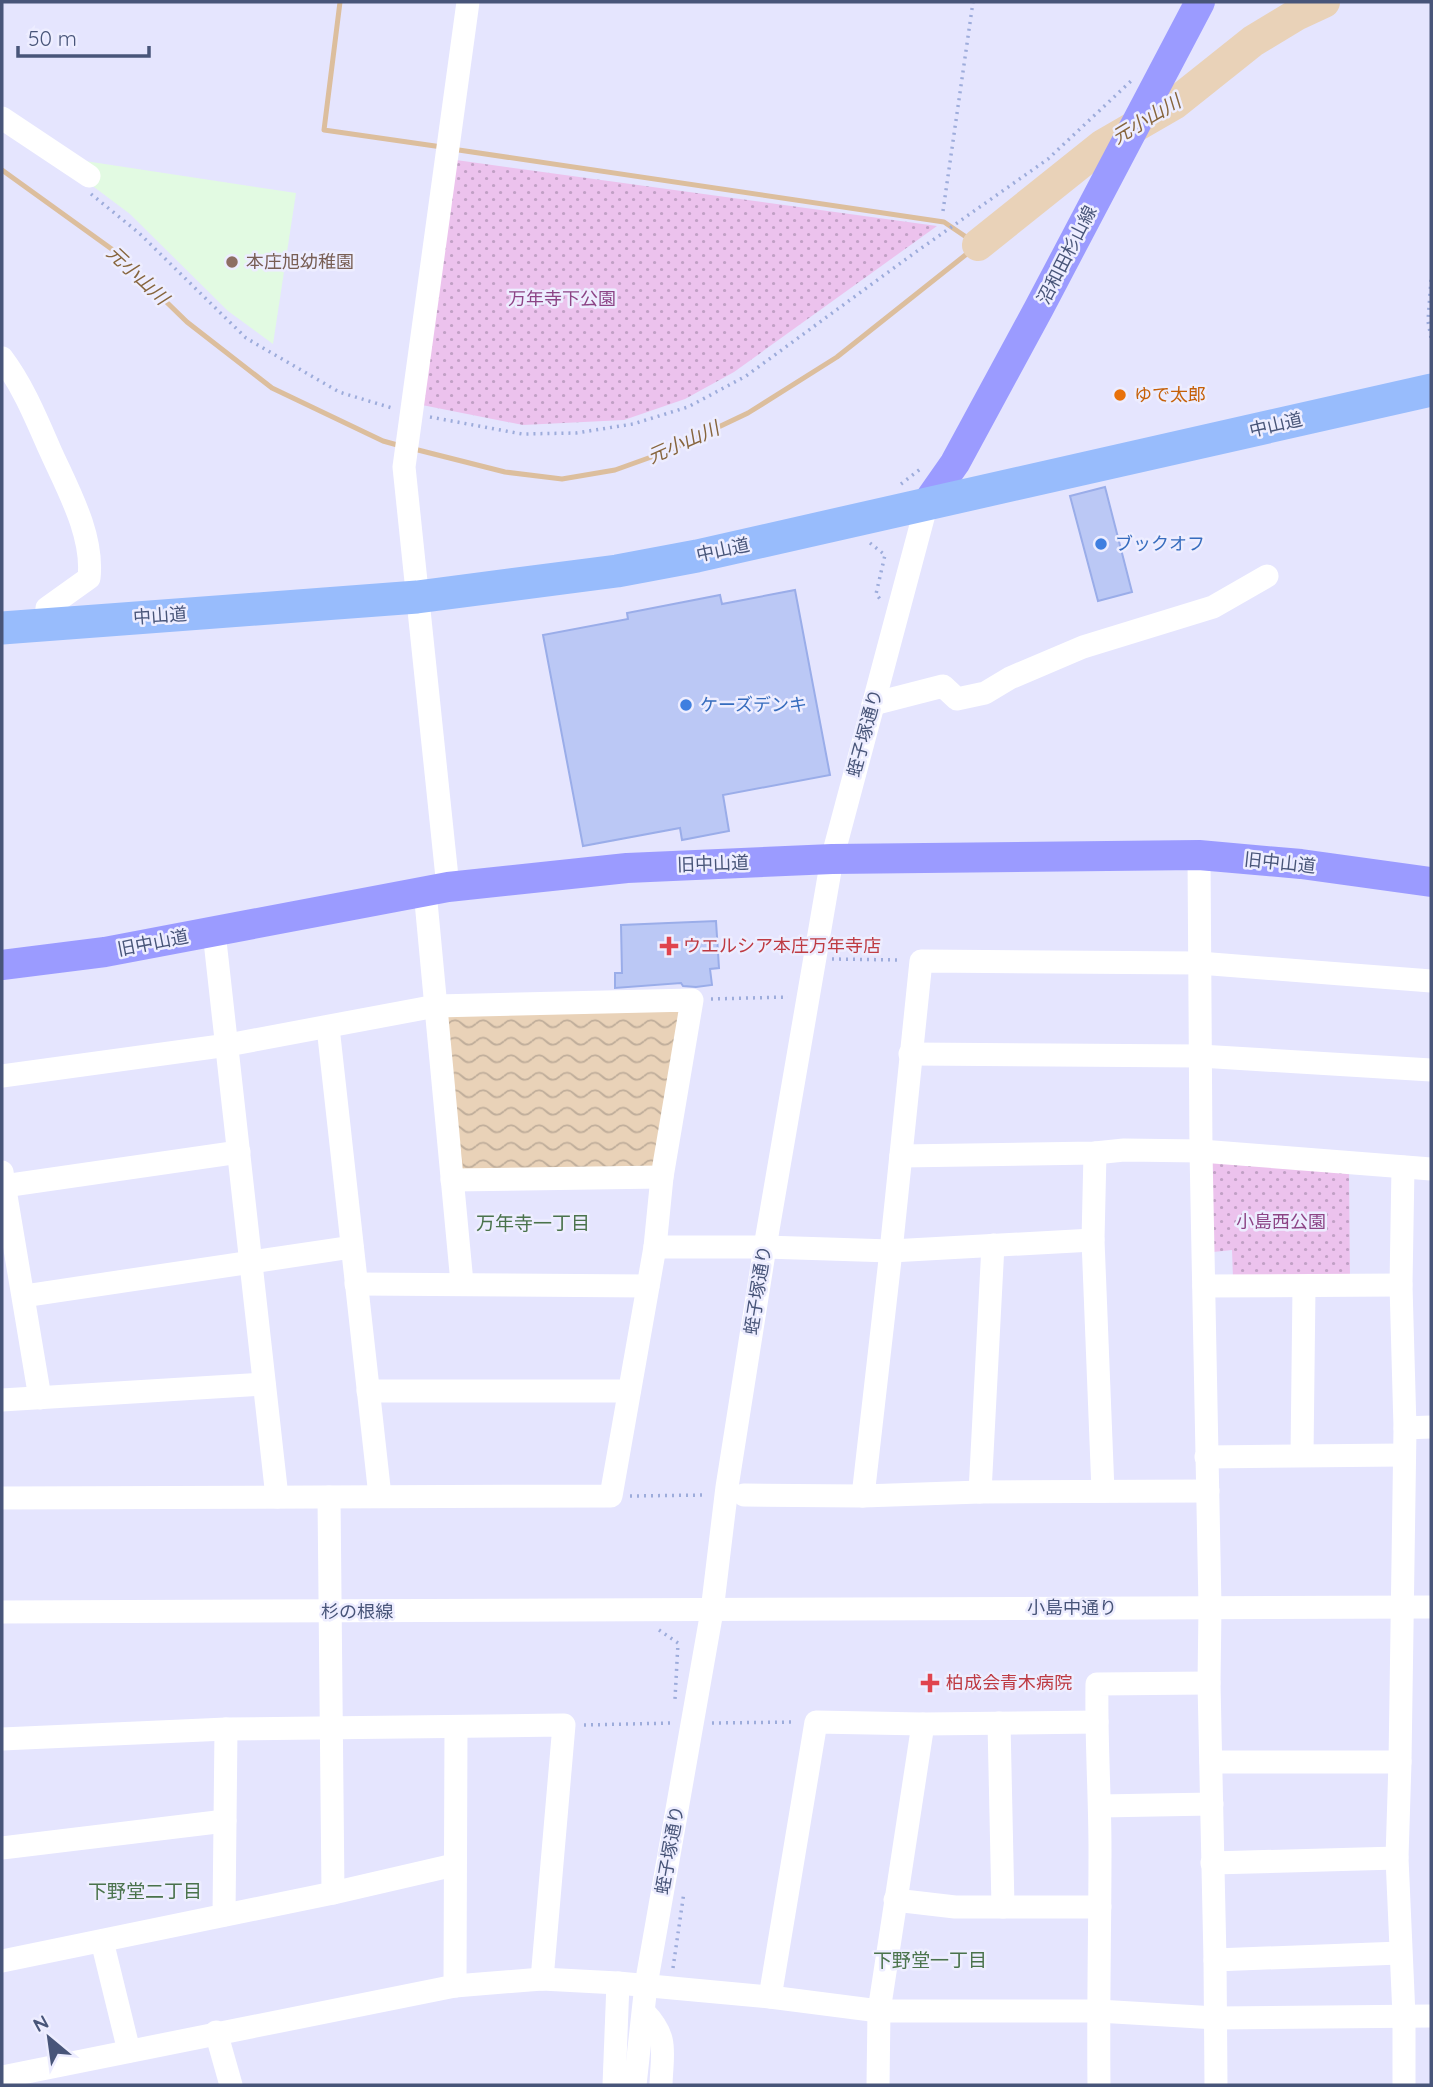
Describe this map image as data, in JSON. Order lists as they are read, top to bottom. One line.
{"streets":{"highway":["中山道"],"main road":["沼和田杉山線","旧中山道"],"street":["蛭子塚通り","小島中通り","杉の根線"]},"crossings":[["沼和田杉山線","中山道"],["沼和田杉山線","蛭子塚通り"],["中山道","蛭子塚通り"],["蛭子塚通り","旧中山道"],["蛭子塚通り","小島中通り"],["蛭子塚通り","杉の根線"],["小島中通り","杉の根線"]],"districts":["万年寺一丁目","下野堂二丁目","下野堂一丁目"],"water":["元小山川"],"parks":["万年寺下公園","小島西公園"],"places":{"other":["本庄旭幼稚園","ゆで太郎","ブックオフ","ケーズデンキ"],"health":["ウエルシア本庄万年寺店","柏成会青木病院"]},"scale_bar":"50 m","north":"top left"}
